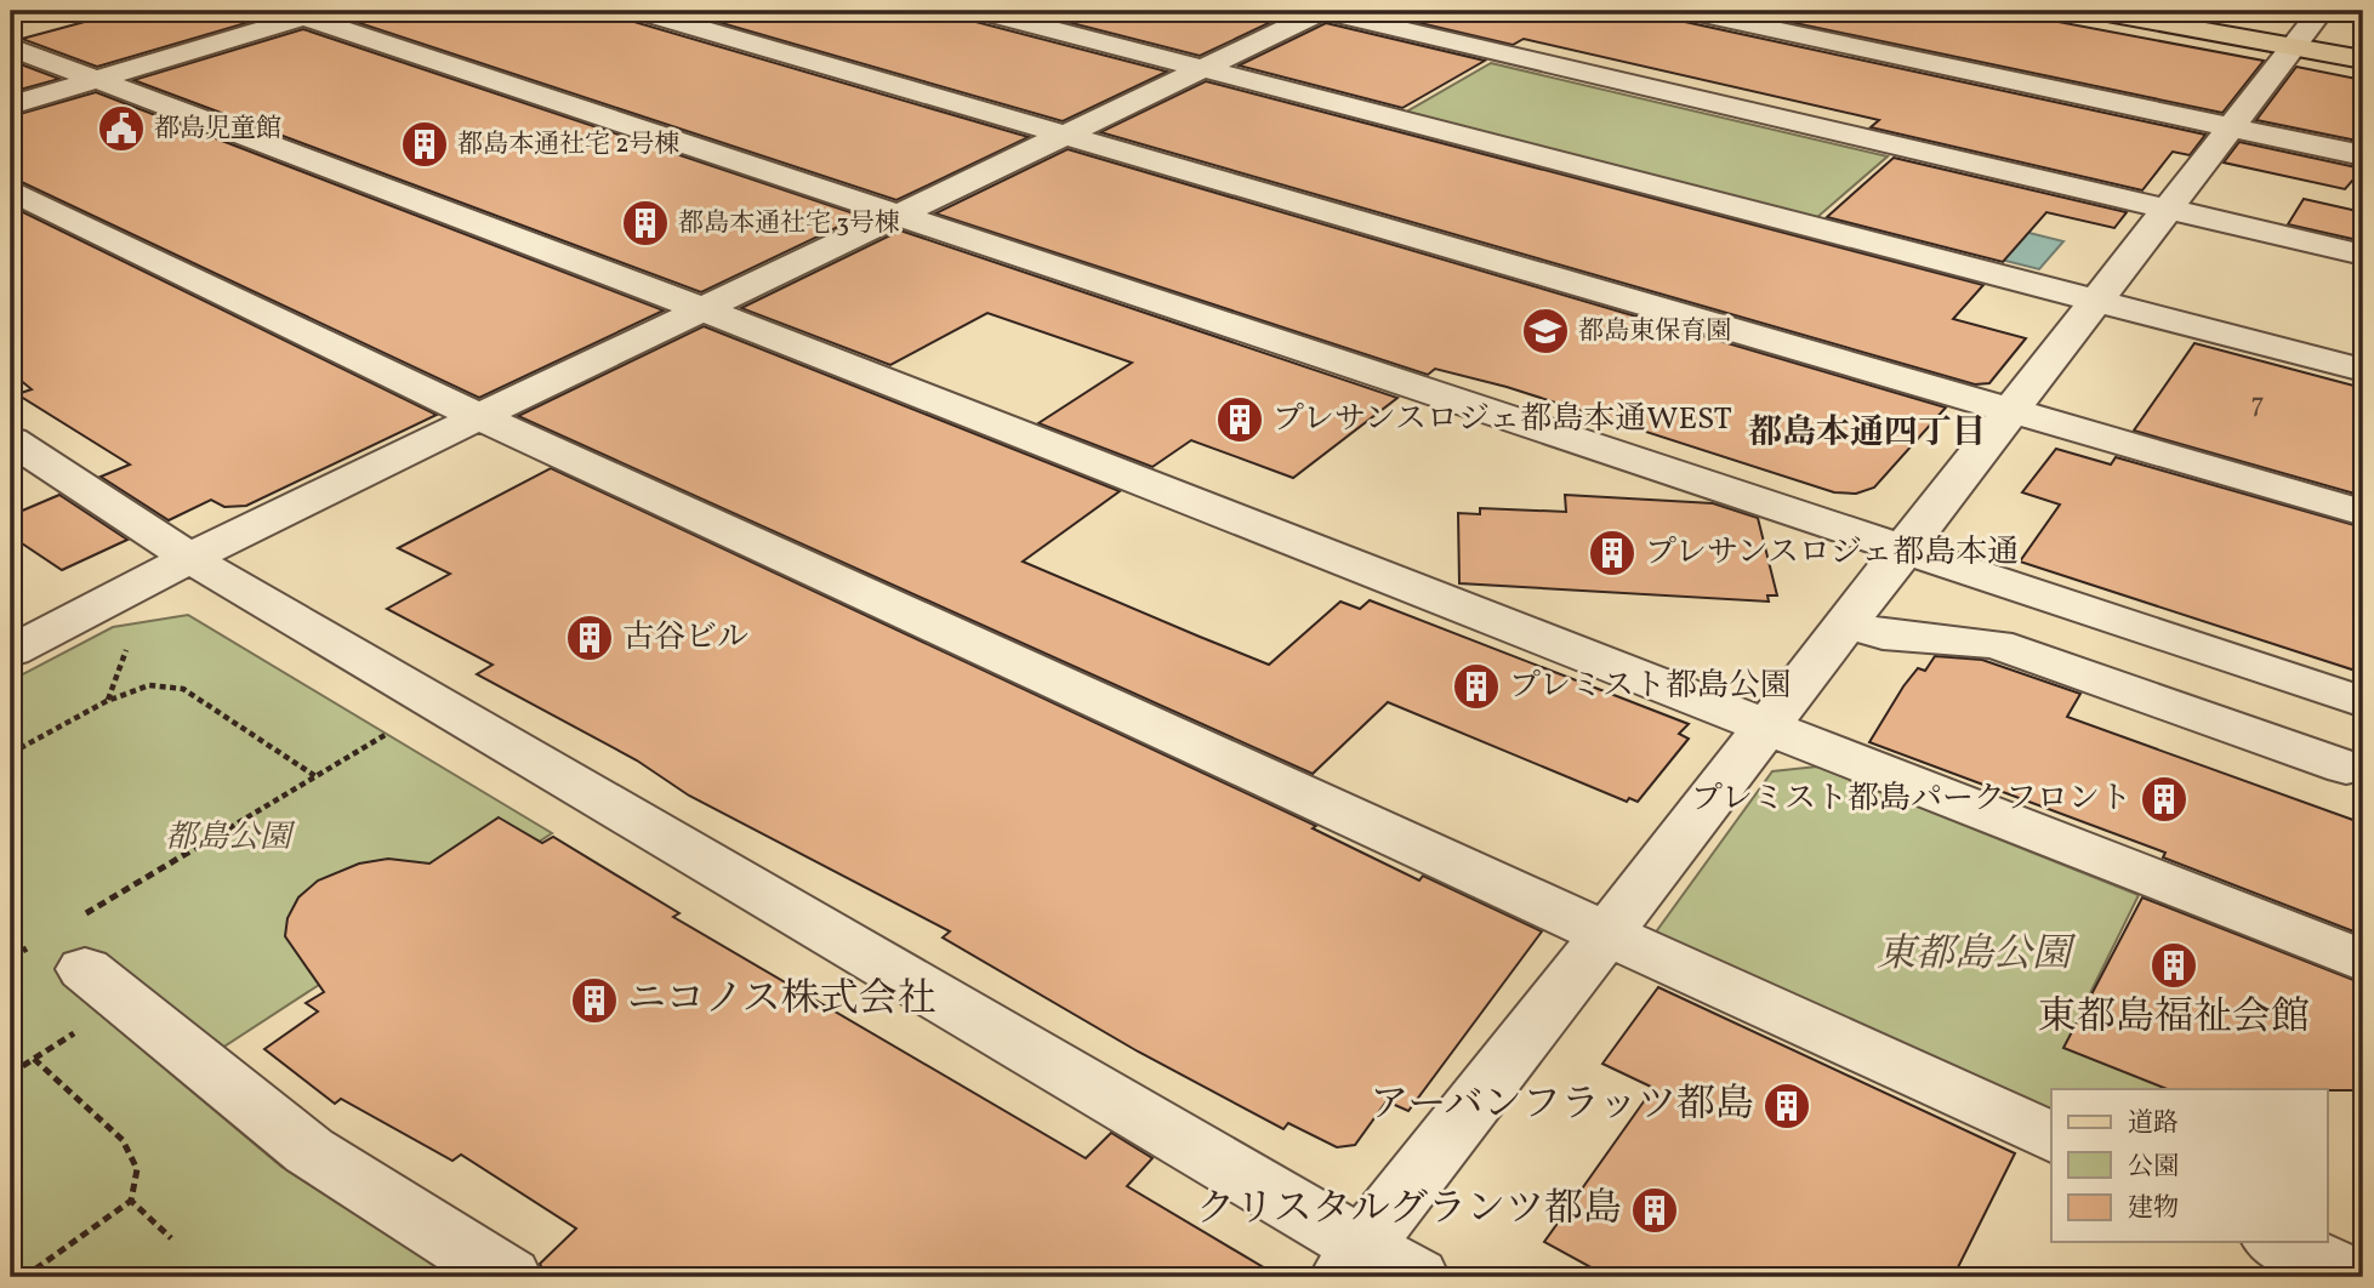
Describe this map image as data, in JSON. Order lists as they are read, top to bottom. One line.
{"districts":["都島本通四丁目"],"parks":["都島公園","東都島公園"],"places":{"public building":["都島児童館"],"building":["都島本通社宅 2号棟","都島本通社宅 3号棟","プレサンスロジェ都島本通WEST","プレサンスロジェ都島本通","古谷ビル","プレミスト都島公園","プレミスト都島パークフロント","東都島福祉会館","ニコノス株式会社","アーバンフラッツ都島","クリスタルグランツ都島"],"school or university":["都島東保育園"]},"house_numbers":["7"],"legend":["道路","公園","建物"]}
